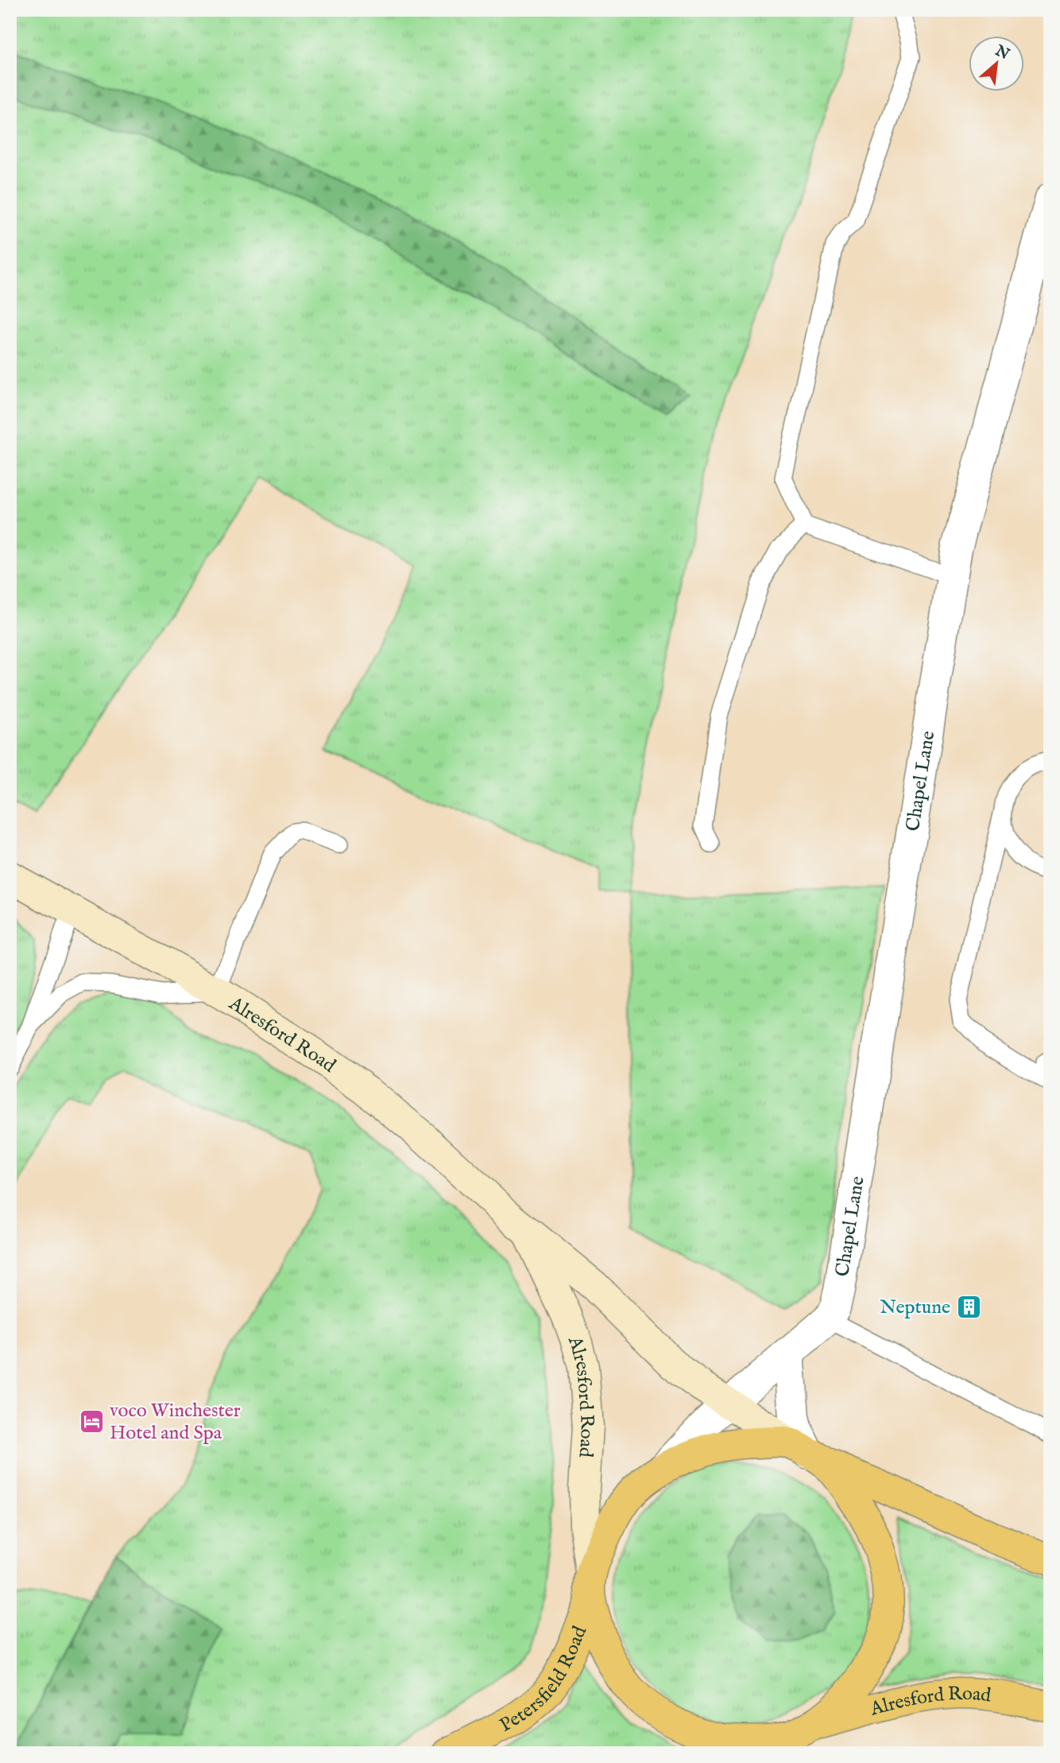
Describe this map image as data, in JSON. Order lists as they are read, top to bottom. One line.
{"streets":{"highway":["Alresford Road","Petersfield Road"],"street":["Chapel Lane"]},"crossings":[["Chapel Lane","Alresford Road"]],"places":{"building":["Neptune"],"hotel":["voco Winchester Hotel and Spa"]},"north":"top right"}
